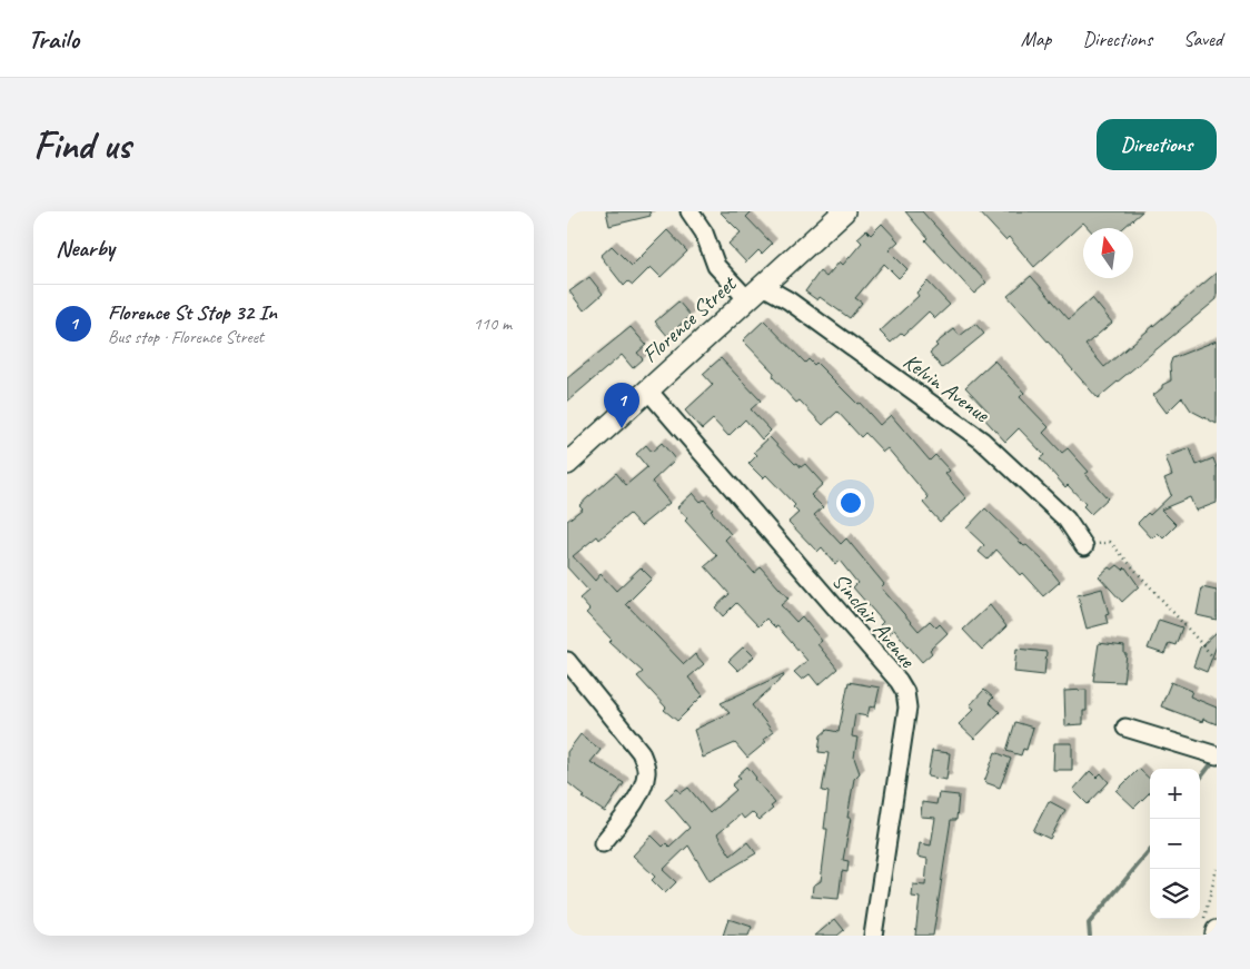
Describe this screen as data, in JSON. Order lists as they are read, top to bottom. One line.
{"streets":{"street":["Florence Street","Kelvin Avenue","Sinclair Avenue"]},"crossings":[["Florence Street","Kelvin Avenue"],["Florence Street","Sinclair Avenue"]],"north":"top","page":{"header":"Trailo","nav":["Map","Directions","Saved"],"buttons":"Directions","title":"Find us","heading":"Nearby","list":[{"mark":"1","name":"Florence St Stop 32 In","note":"Bus stop · Florence Street","value":"110 m"}],"pins":"1","map_buttons":["+","−"]}}
